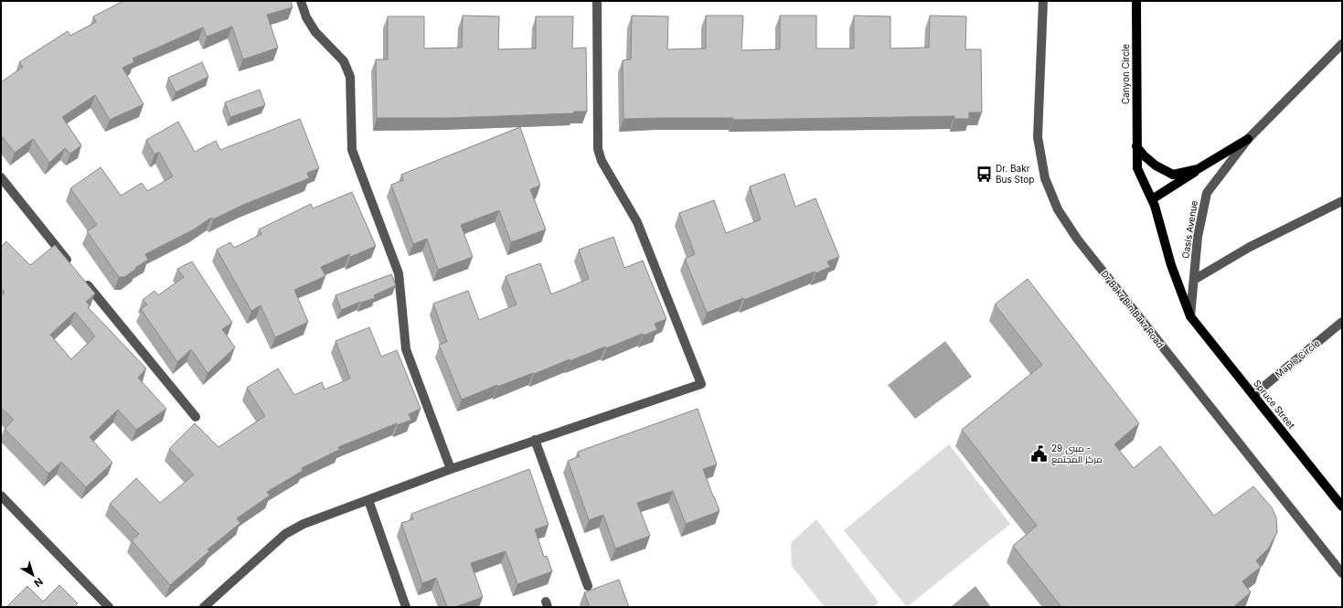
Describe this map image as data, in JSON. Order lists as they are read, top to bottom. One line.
{"streets":{"main road":["Canyon Circle","Oasis Avenue","Spruce Street"],"street":["Dr Bakr Bin Bakr Road","Maple Circle"]},"crossings":[["Canyon Circle","Oasis Avenue"],["Canyon Circle","Spruce Street"],["Oasis Avenue","Spruce Street"],["Maple Circle","Spruce Street"]],"places":{"bus stop":["Dr. Bakr Bus Stop"],"public building":["مبنى 29 - مركز المجتمع"]},"north":"bottom right"}
